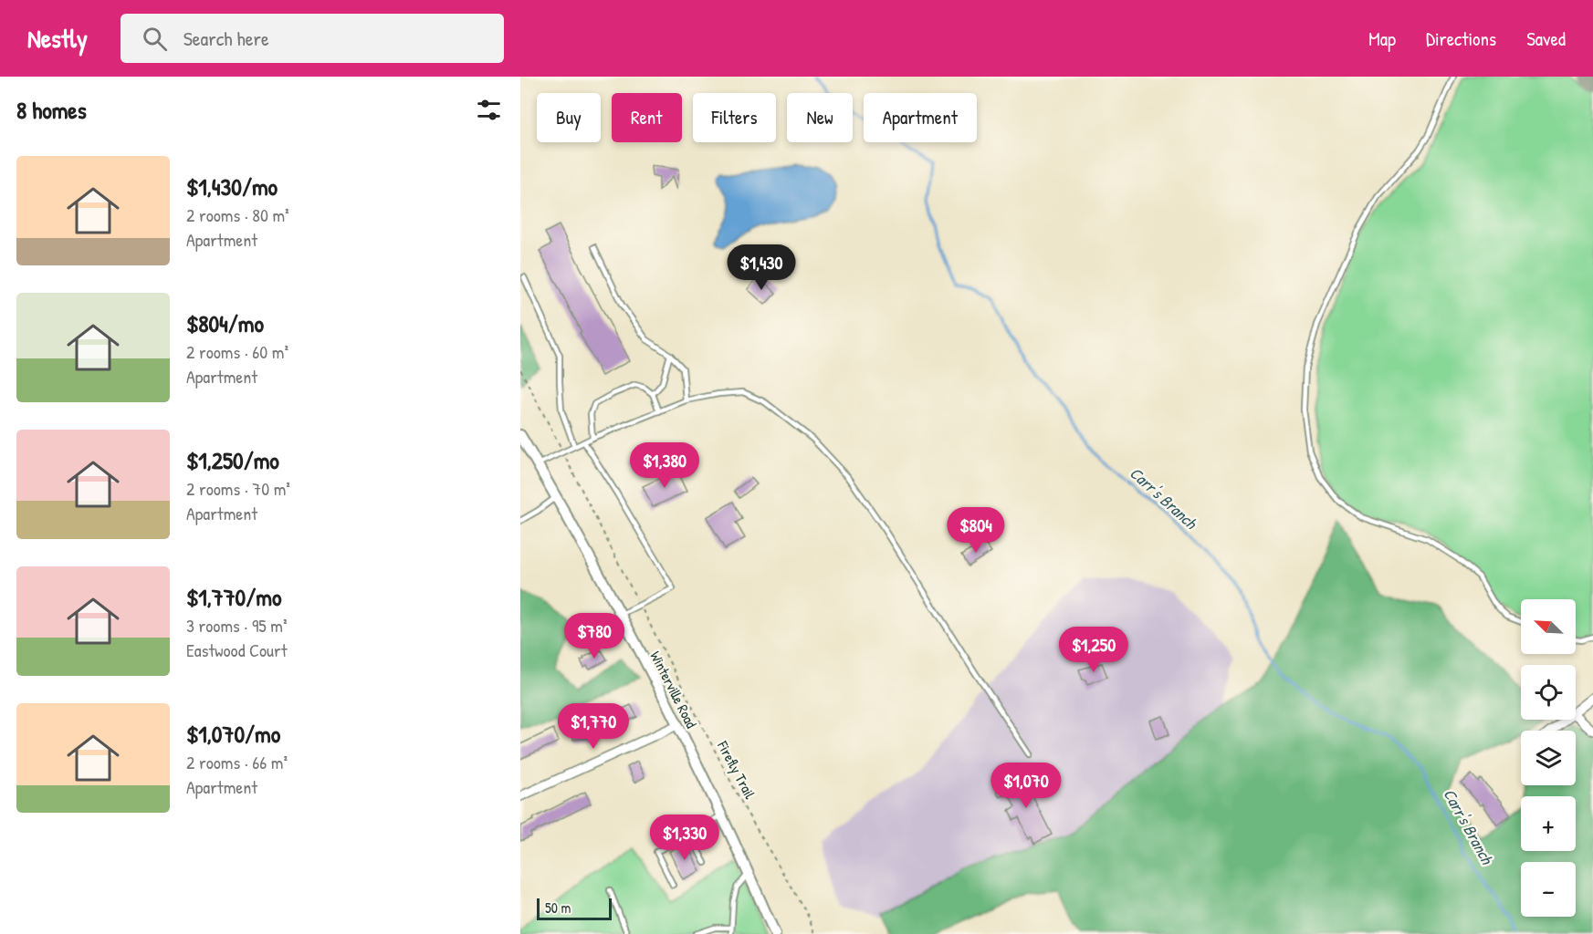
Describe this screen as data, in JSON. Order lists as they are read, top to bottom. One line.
{"streets":{"street":["Winterville Road"],"path":["Firefly Trail"]},"water":["Carr's Branch"],"scale_bar":"50 m","north":"top left","page":{"header":"Nestly","search":"Search here","nav":["Map","Directions","Saved"],"heading":"8 homes","chip":["Buy","Rent","Filters","New","Apartment"],"list":[{"name":"$1,430/mo","note":"2 rooms · 80 m² · Apartment"},{"name":"$804/mo","note":"2 rooms · 60 m² · Apartment"},{"name":"$1,250/mo","note":"2 rooms · 70 m² · Apartment"},{"name":"$1,770/mo","note":"3 rooms · 95 m² · Eastwood Court"},{"name":"$1,070/mo","note":"2 rooms · 66 m² · Apartment"}],"price":["$1,430","$1,380","$804","$780","$1,250","$1,770","$1,070","$1,330"],"map_buttons":["+","−"],"scale":"50 m"}}
